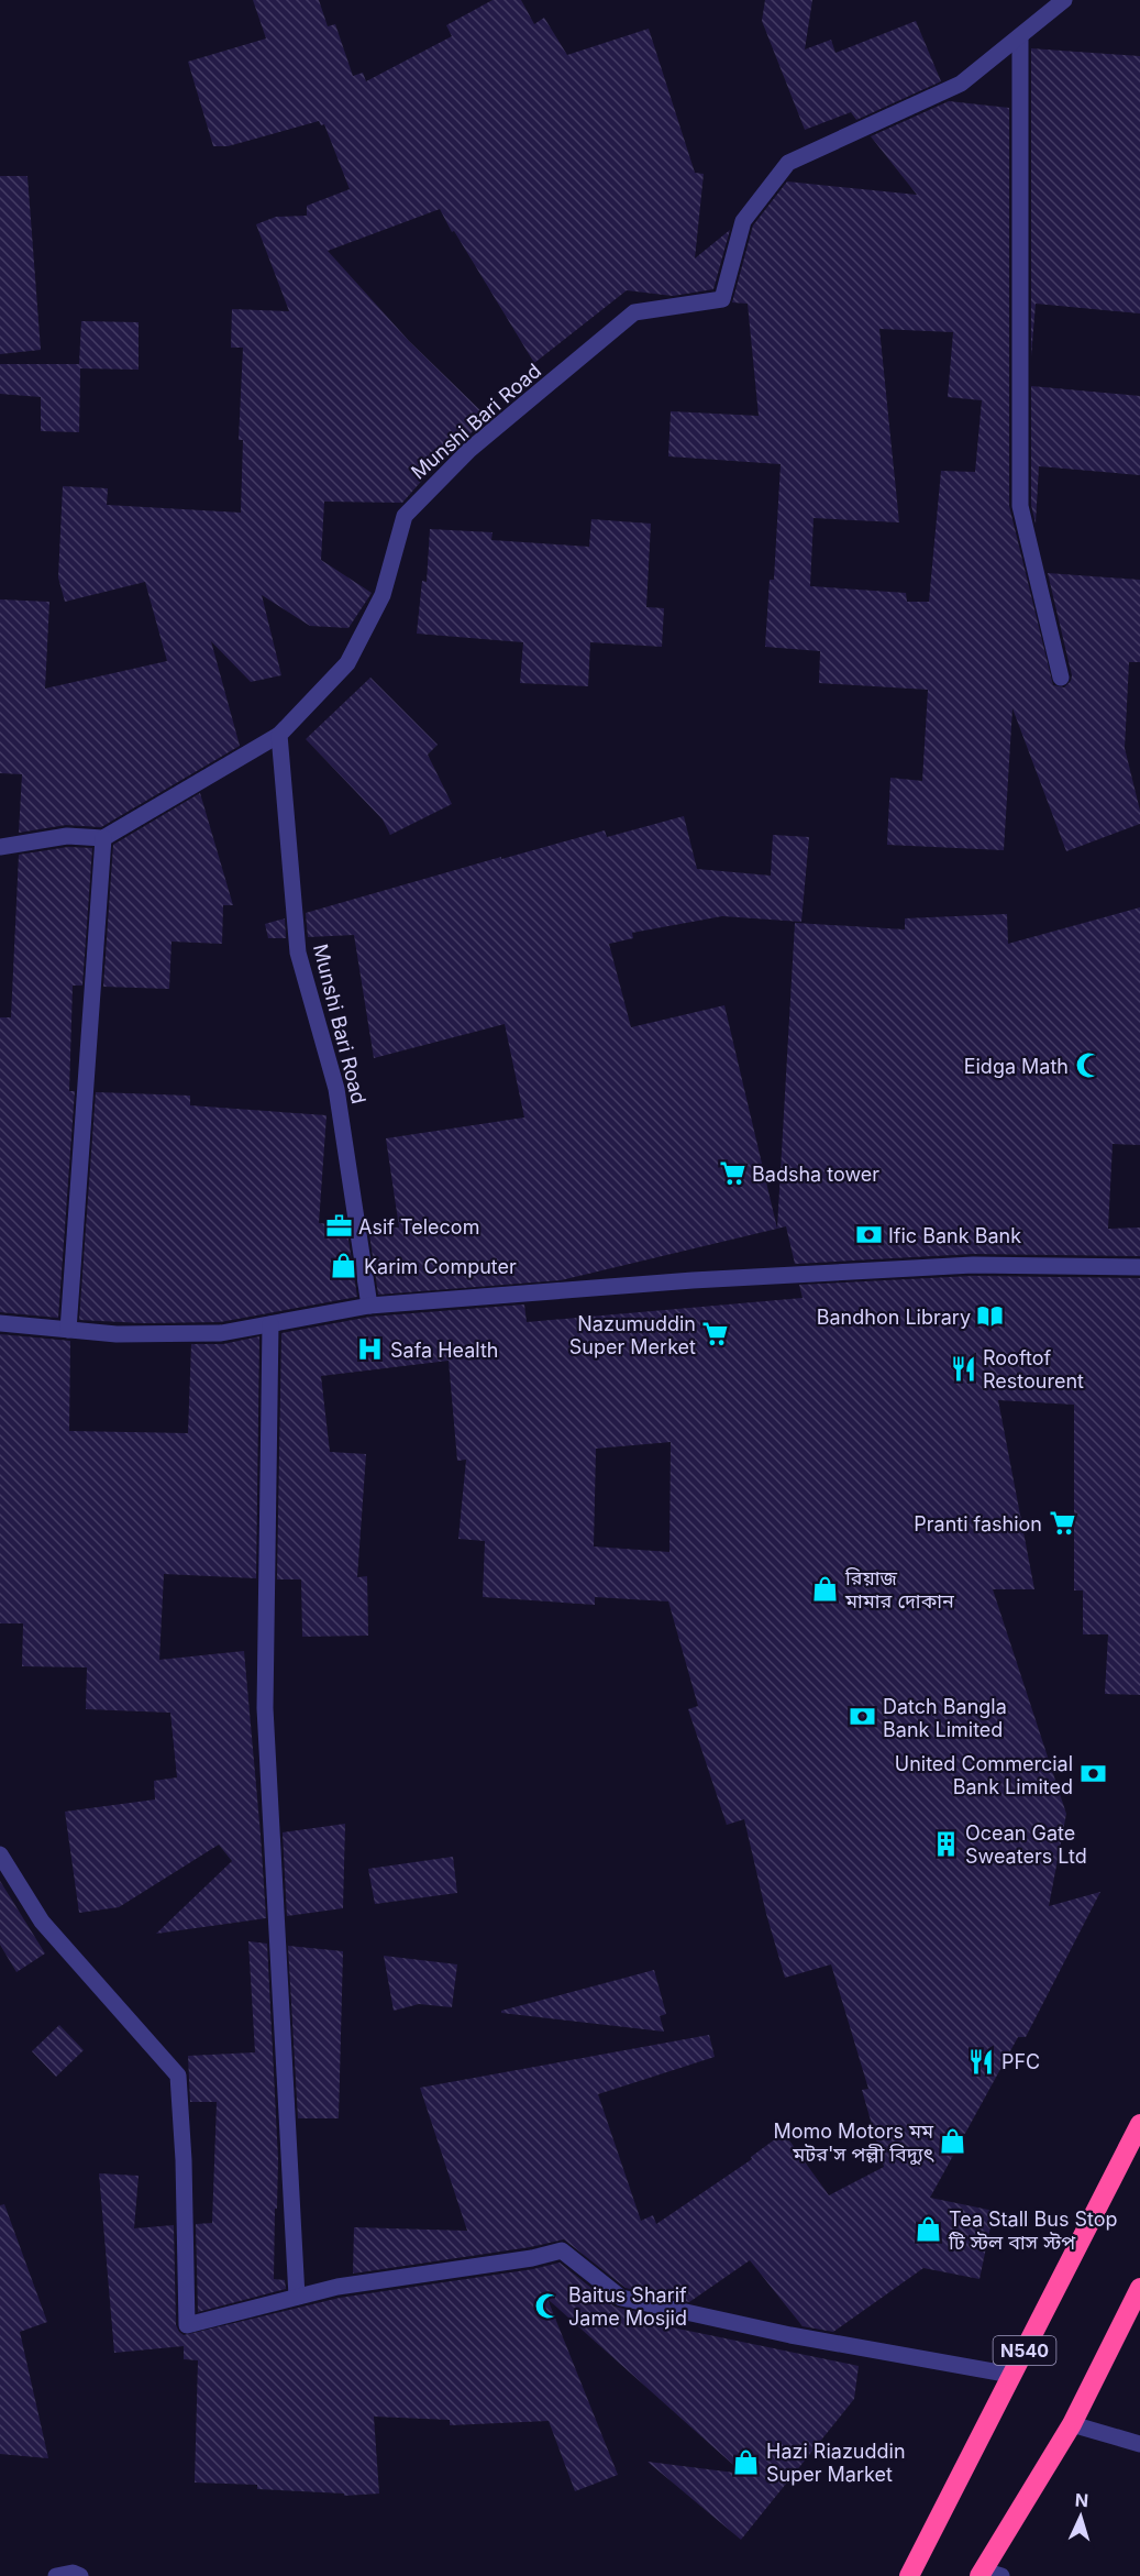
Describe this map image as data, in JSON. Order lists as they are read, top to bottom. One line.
{"streets":{"highway":["N540"],"street":["Munshi Bari Road"]},"places":{"mosque":["Eidga Math","Baitus Sharif Jame Mosjid"],"supermarket":["Badsha tower","Nazumuddin Super Merket","Pranti fashion"],"office":["Asif Telecom"],"bank":["Ific Bank Bank","Datch Bangla Bank Limited","United Commercial Bank Limited"],"shop":["Karim Computer","রিয়াজ মামার দোকান","Momo Motors মম মটর'স পল্লী বিদ্যুৎ","Tea Stall Bus Stop টি স্টল বাস স্টপ","Hazi Riazuddin Super Market"],"library":["Bandhon Library"],"hospital":["Safa Health"],"restaurant":["Rooftof Restourent","PFC"],"building":["Ocean Gate Sweaters Ltd"]},"north":"top"}
